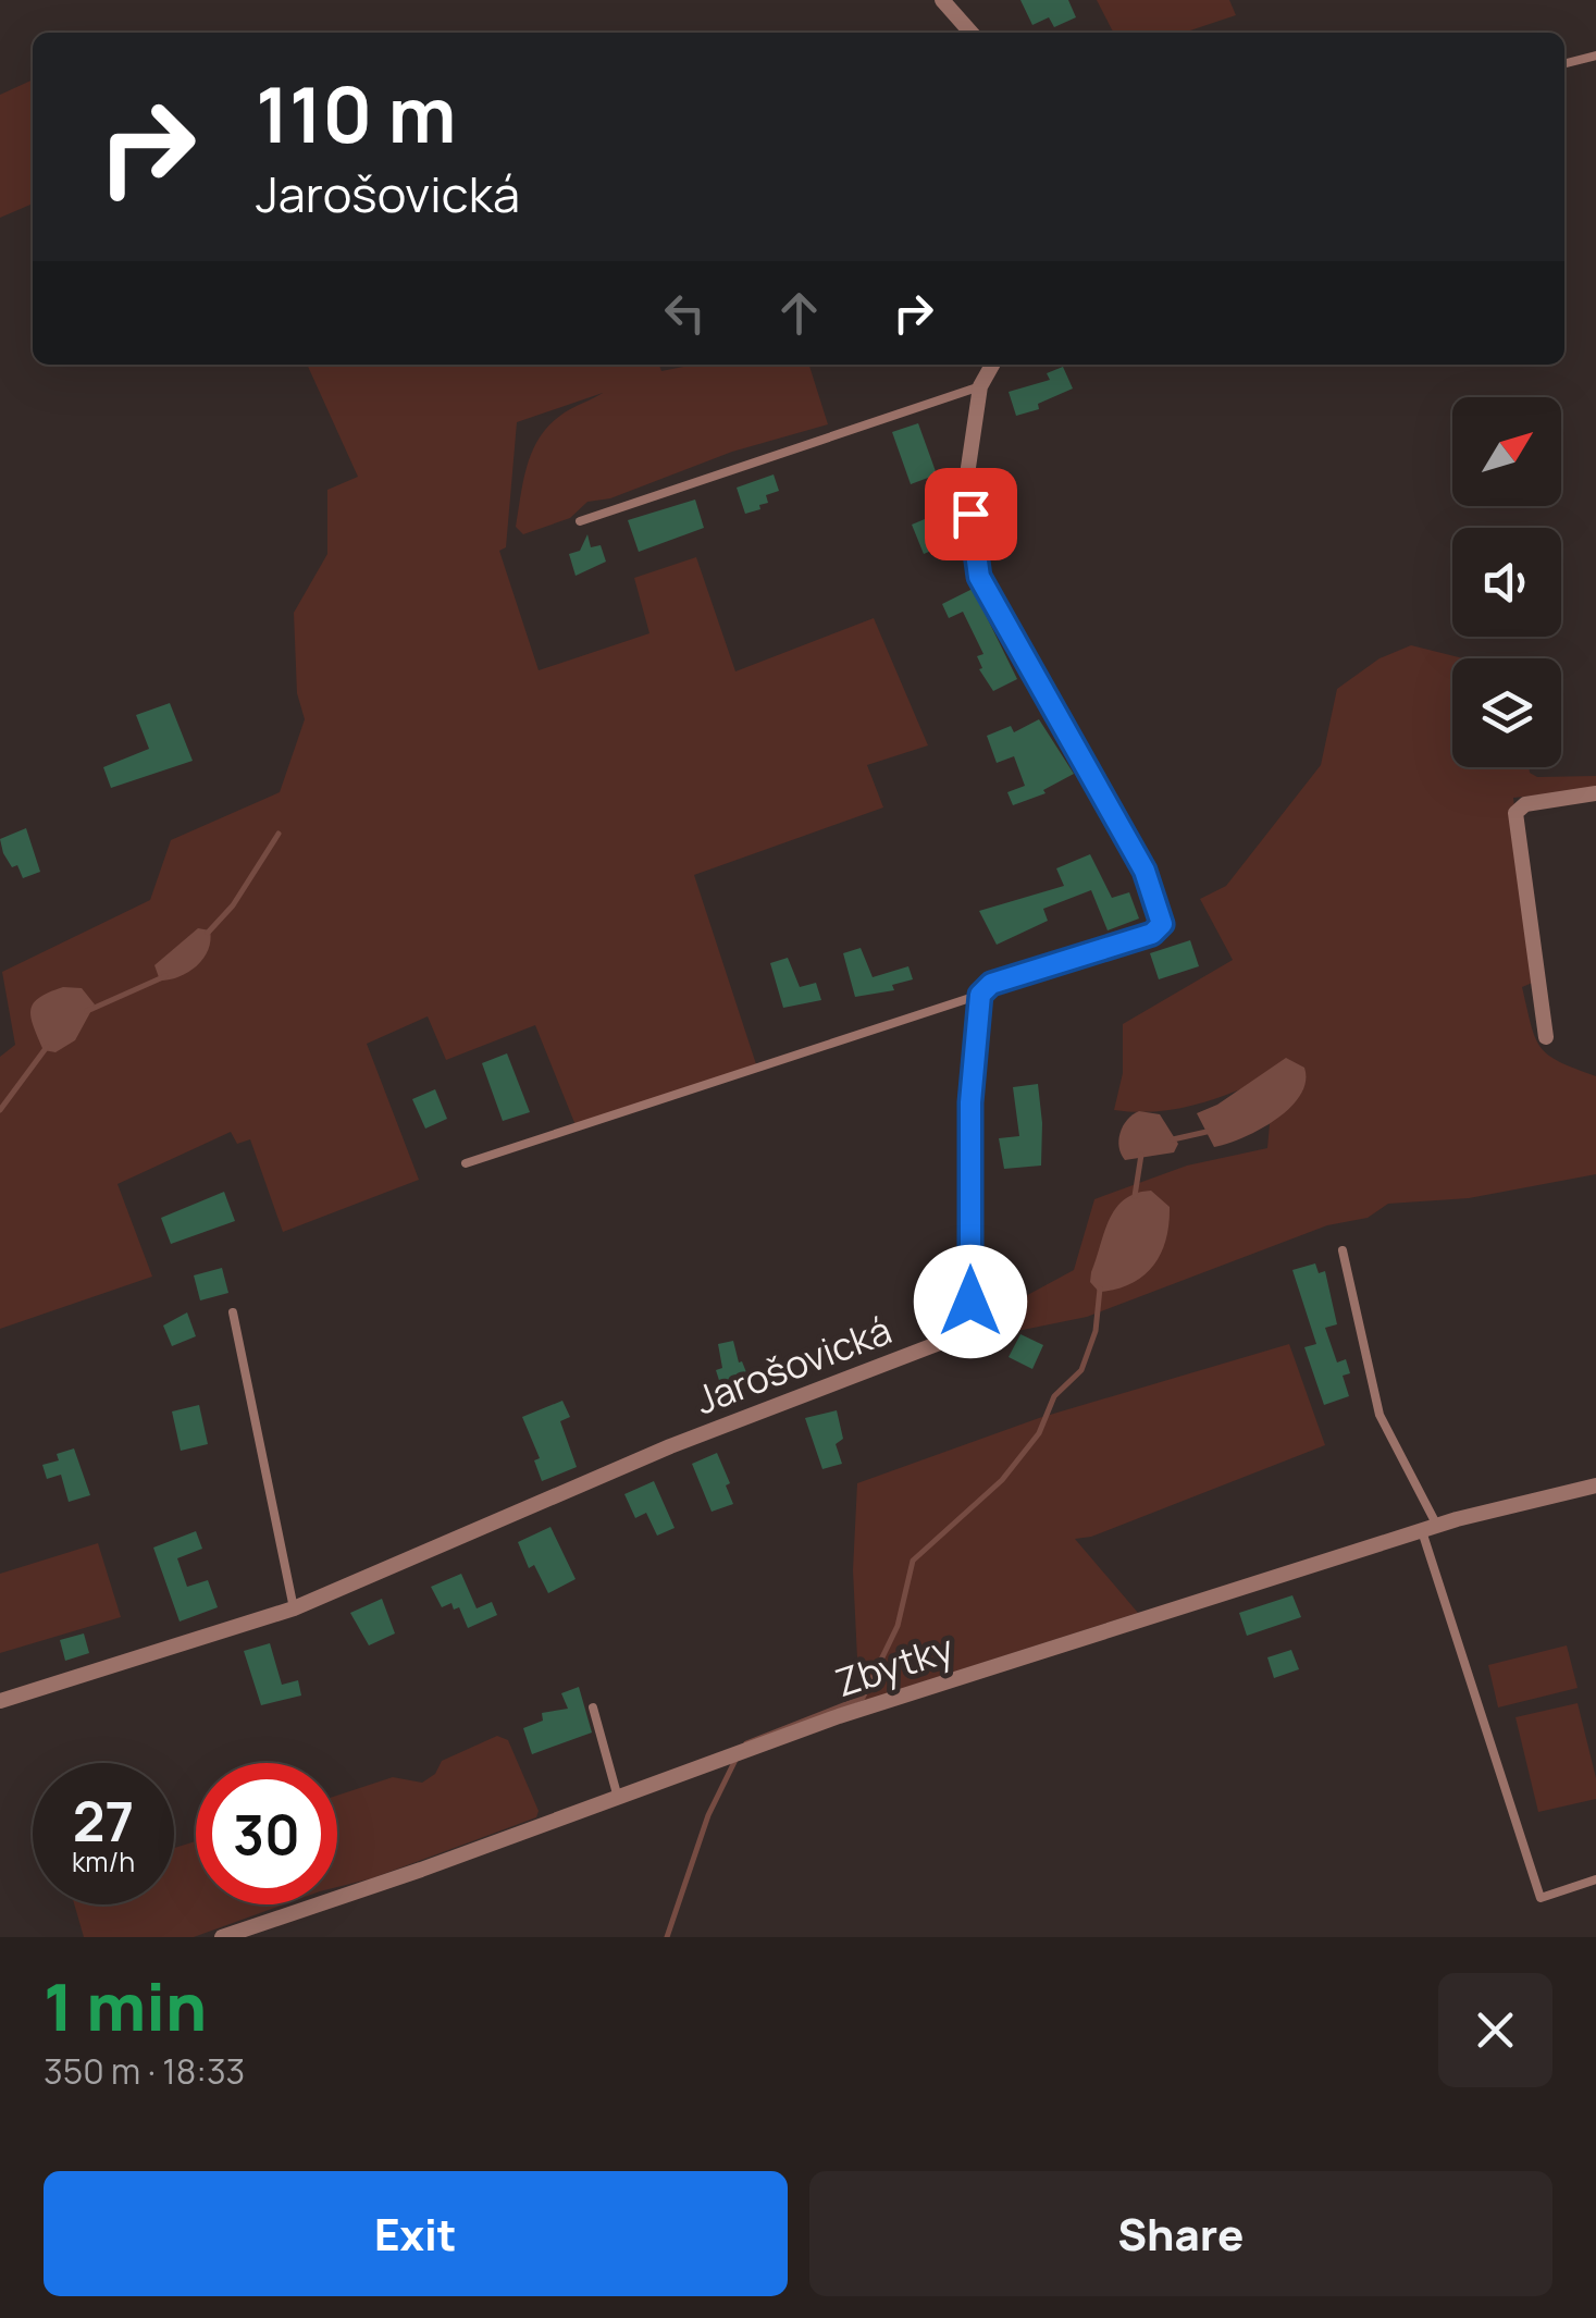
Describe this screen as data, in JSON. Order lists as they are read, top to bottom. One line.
{"streets":{"street":["Jarošovická","Zbytky"]},"north":"top right","page":{"turn":["110 m","Jarošovická"],"speed":"27 km/h","limit":"30","heading":["1 min","350 m · 18:33"],"buttons":["Exit","Share"]}}
